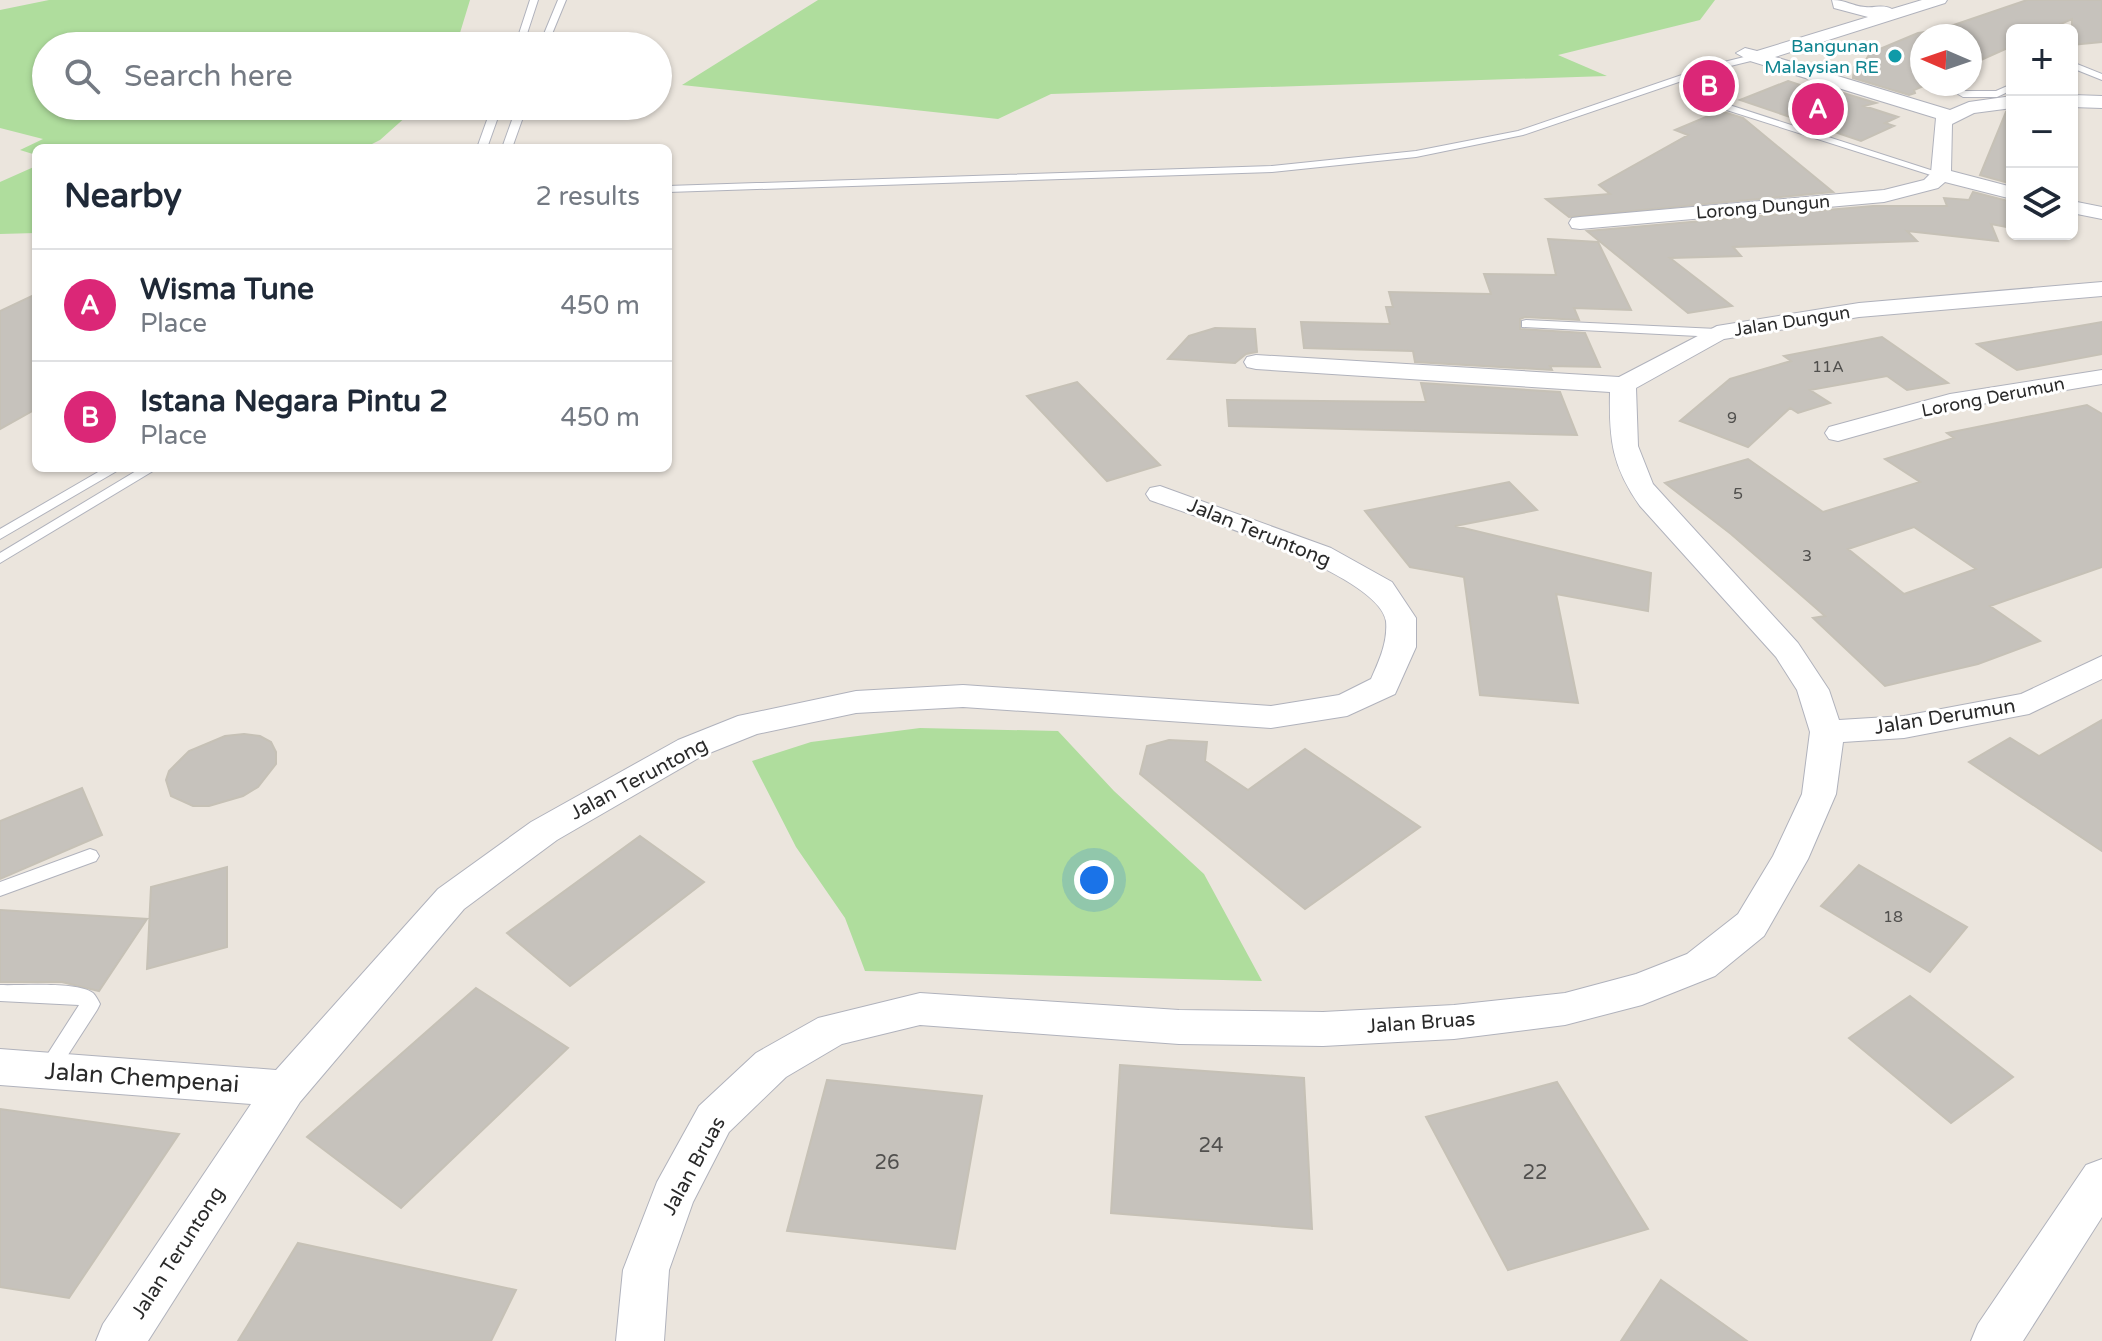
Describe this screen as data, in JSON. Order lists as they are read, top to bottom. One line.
{"streets":{"street":["Lorong Dungun","Jalan Dungun","Lorong Derumun","Jalan Teruntong","Jalan Derumun","Jalan Bruas","Jalan Chempenai"]},"crossings":[["Jalan Dungun","Jalan Bruas"],["Jalan Teruntong","Jalan Chempenai"],["Jalan Derumun","Jalan Bruas"]],"places":["Bangunan Malaysian RE"],"house_numbers":["11A","9","5","3","18","24","26","22"],"north":"left","page":{"map_buttons":["+","−"],"search":"Search here","pins":["B","A"],"heading":["Nearby","2 results"],"list":[{"mark":"A","name":"Wisma Tune","note":"Place","value":"450 m"},{"mark":"B","name":"Istana Negara Pintu 2","note":"Place","value":"450 m"}]}}
